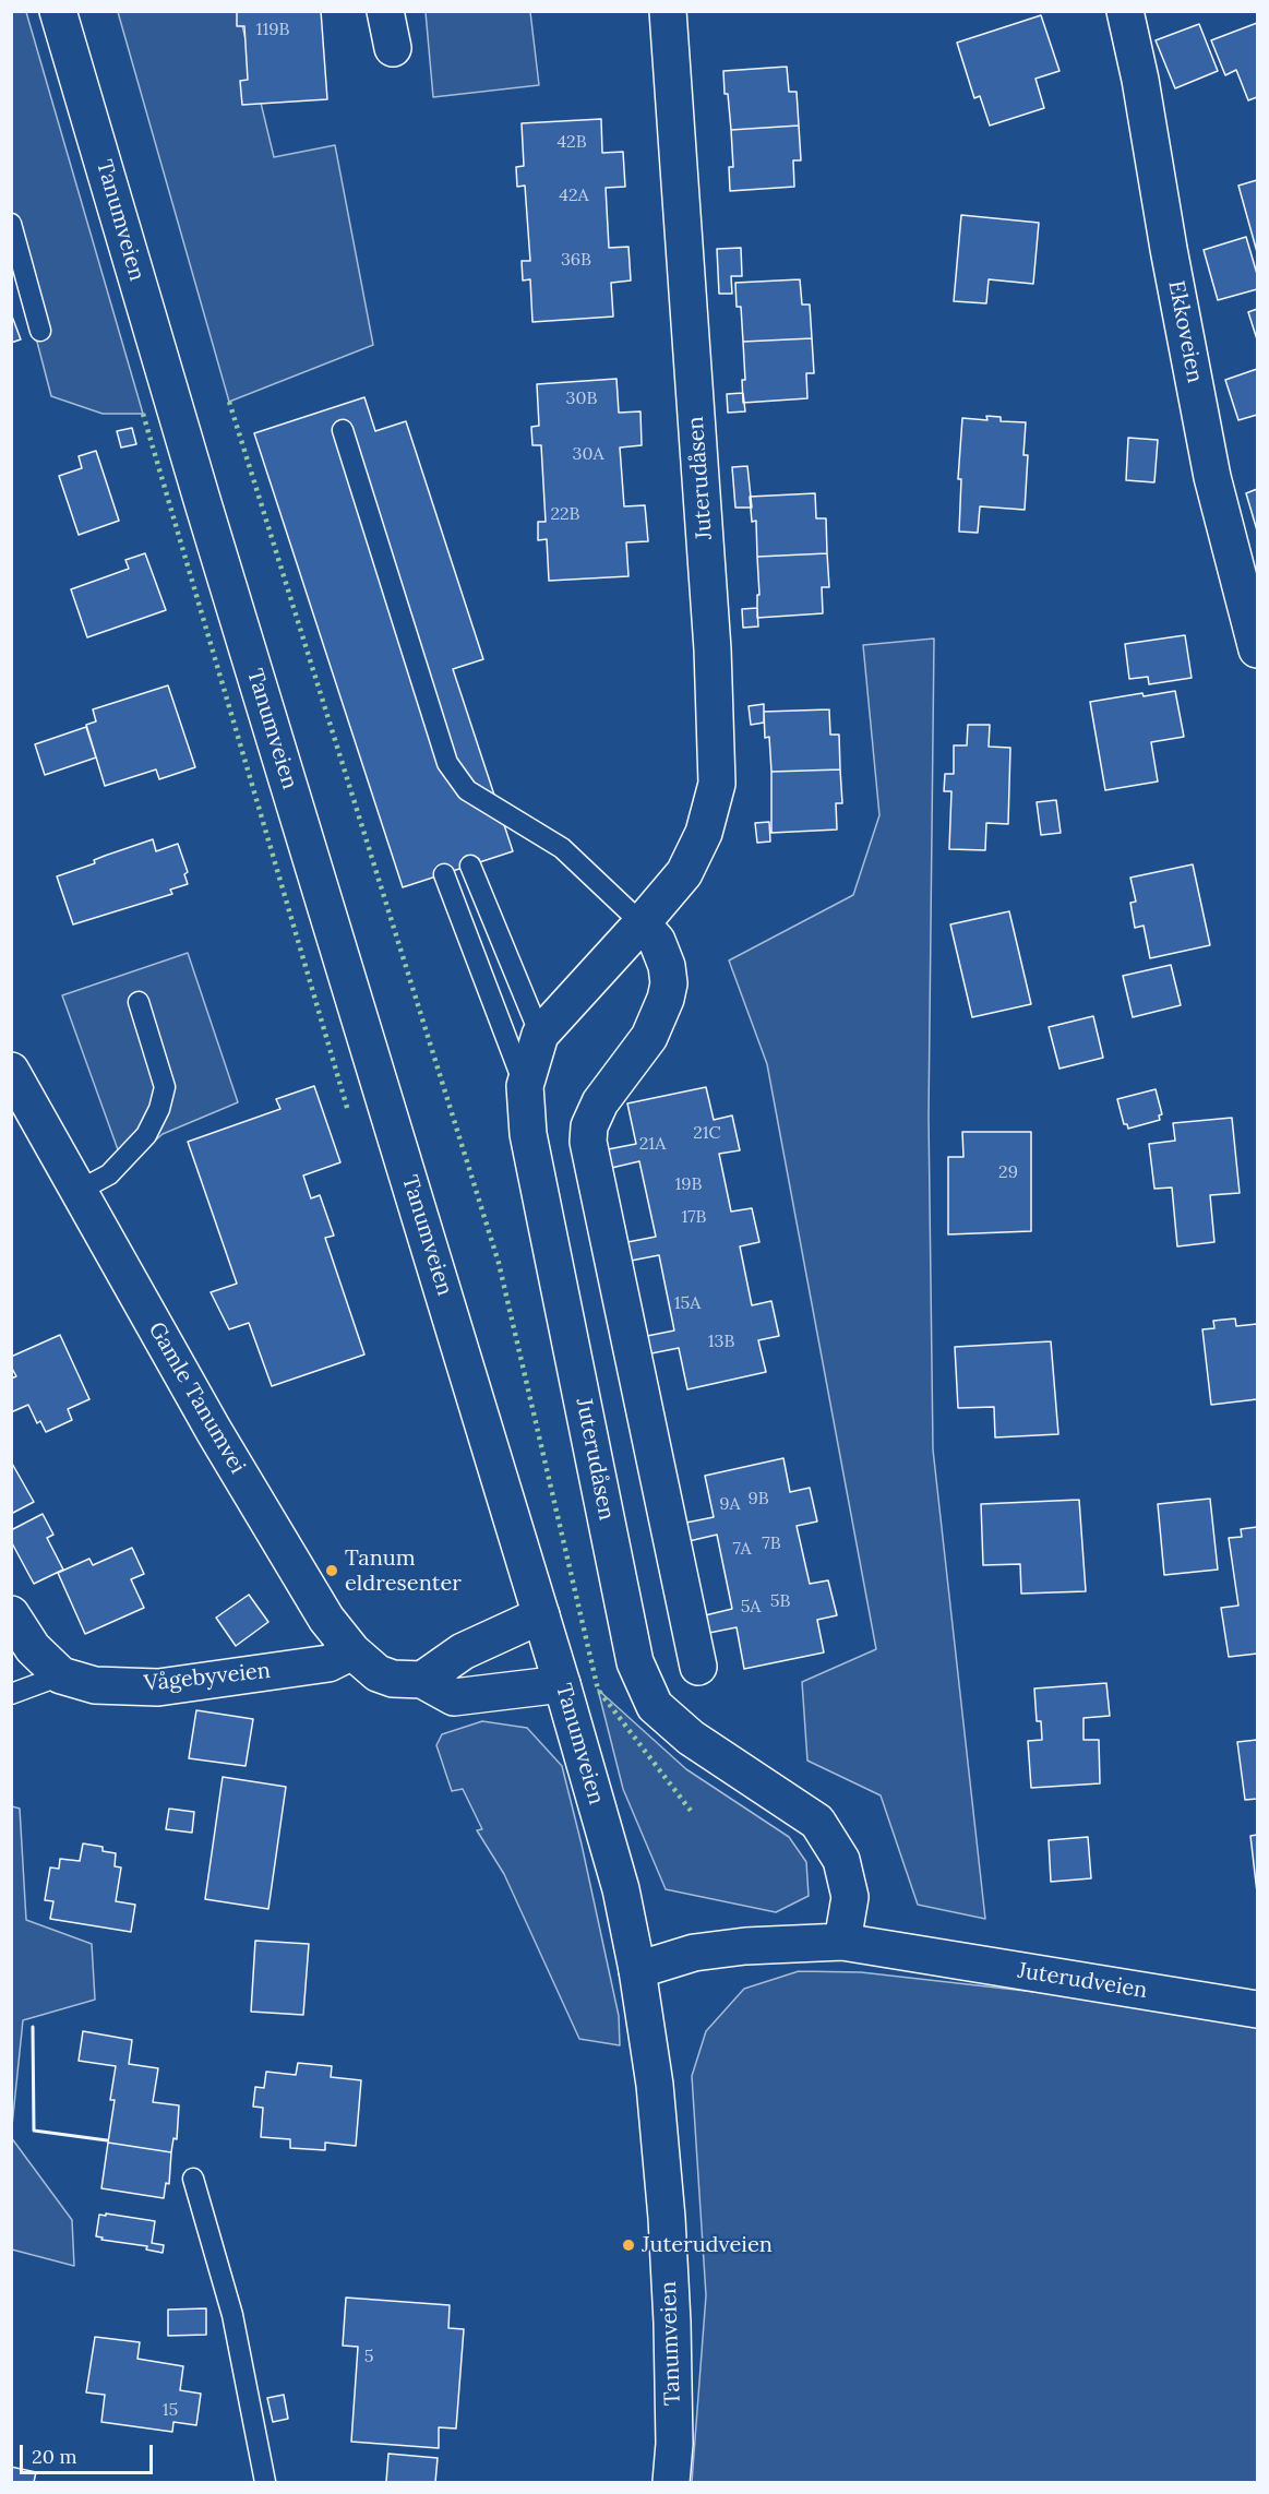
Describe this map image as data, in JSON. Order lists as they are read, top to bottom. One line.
{"streets":{"street":["Tanumveien","Ekkoveien","Juterudåsen","Gamle Tanumvei","Vågebyveien","Juterudveien"]},"crossings":[["Tanumveien","Gamle Tanumvei"],["Tanumveien","Juterudveien"],["Juterudåsen","Juterudveien"],["Gamle Tanumvei","Vågebyveien"]],"places":["Tanum eldresenter","Juterudveien"],"house_numbers":["119B","42B","42A","36B","30B","30A","22B","21C","21A","29","19B","17B","15A","13B","9B","9A","7B","7A","5B","5A","5","15"],"scale_bar":"20 m"}
